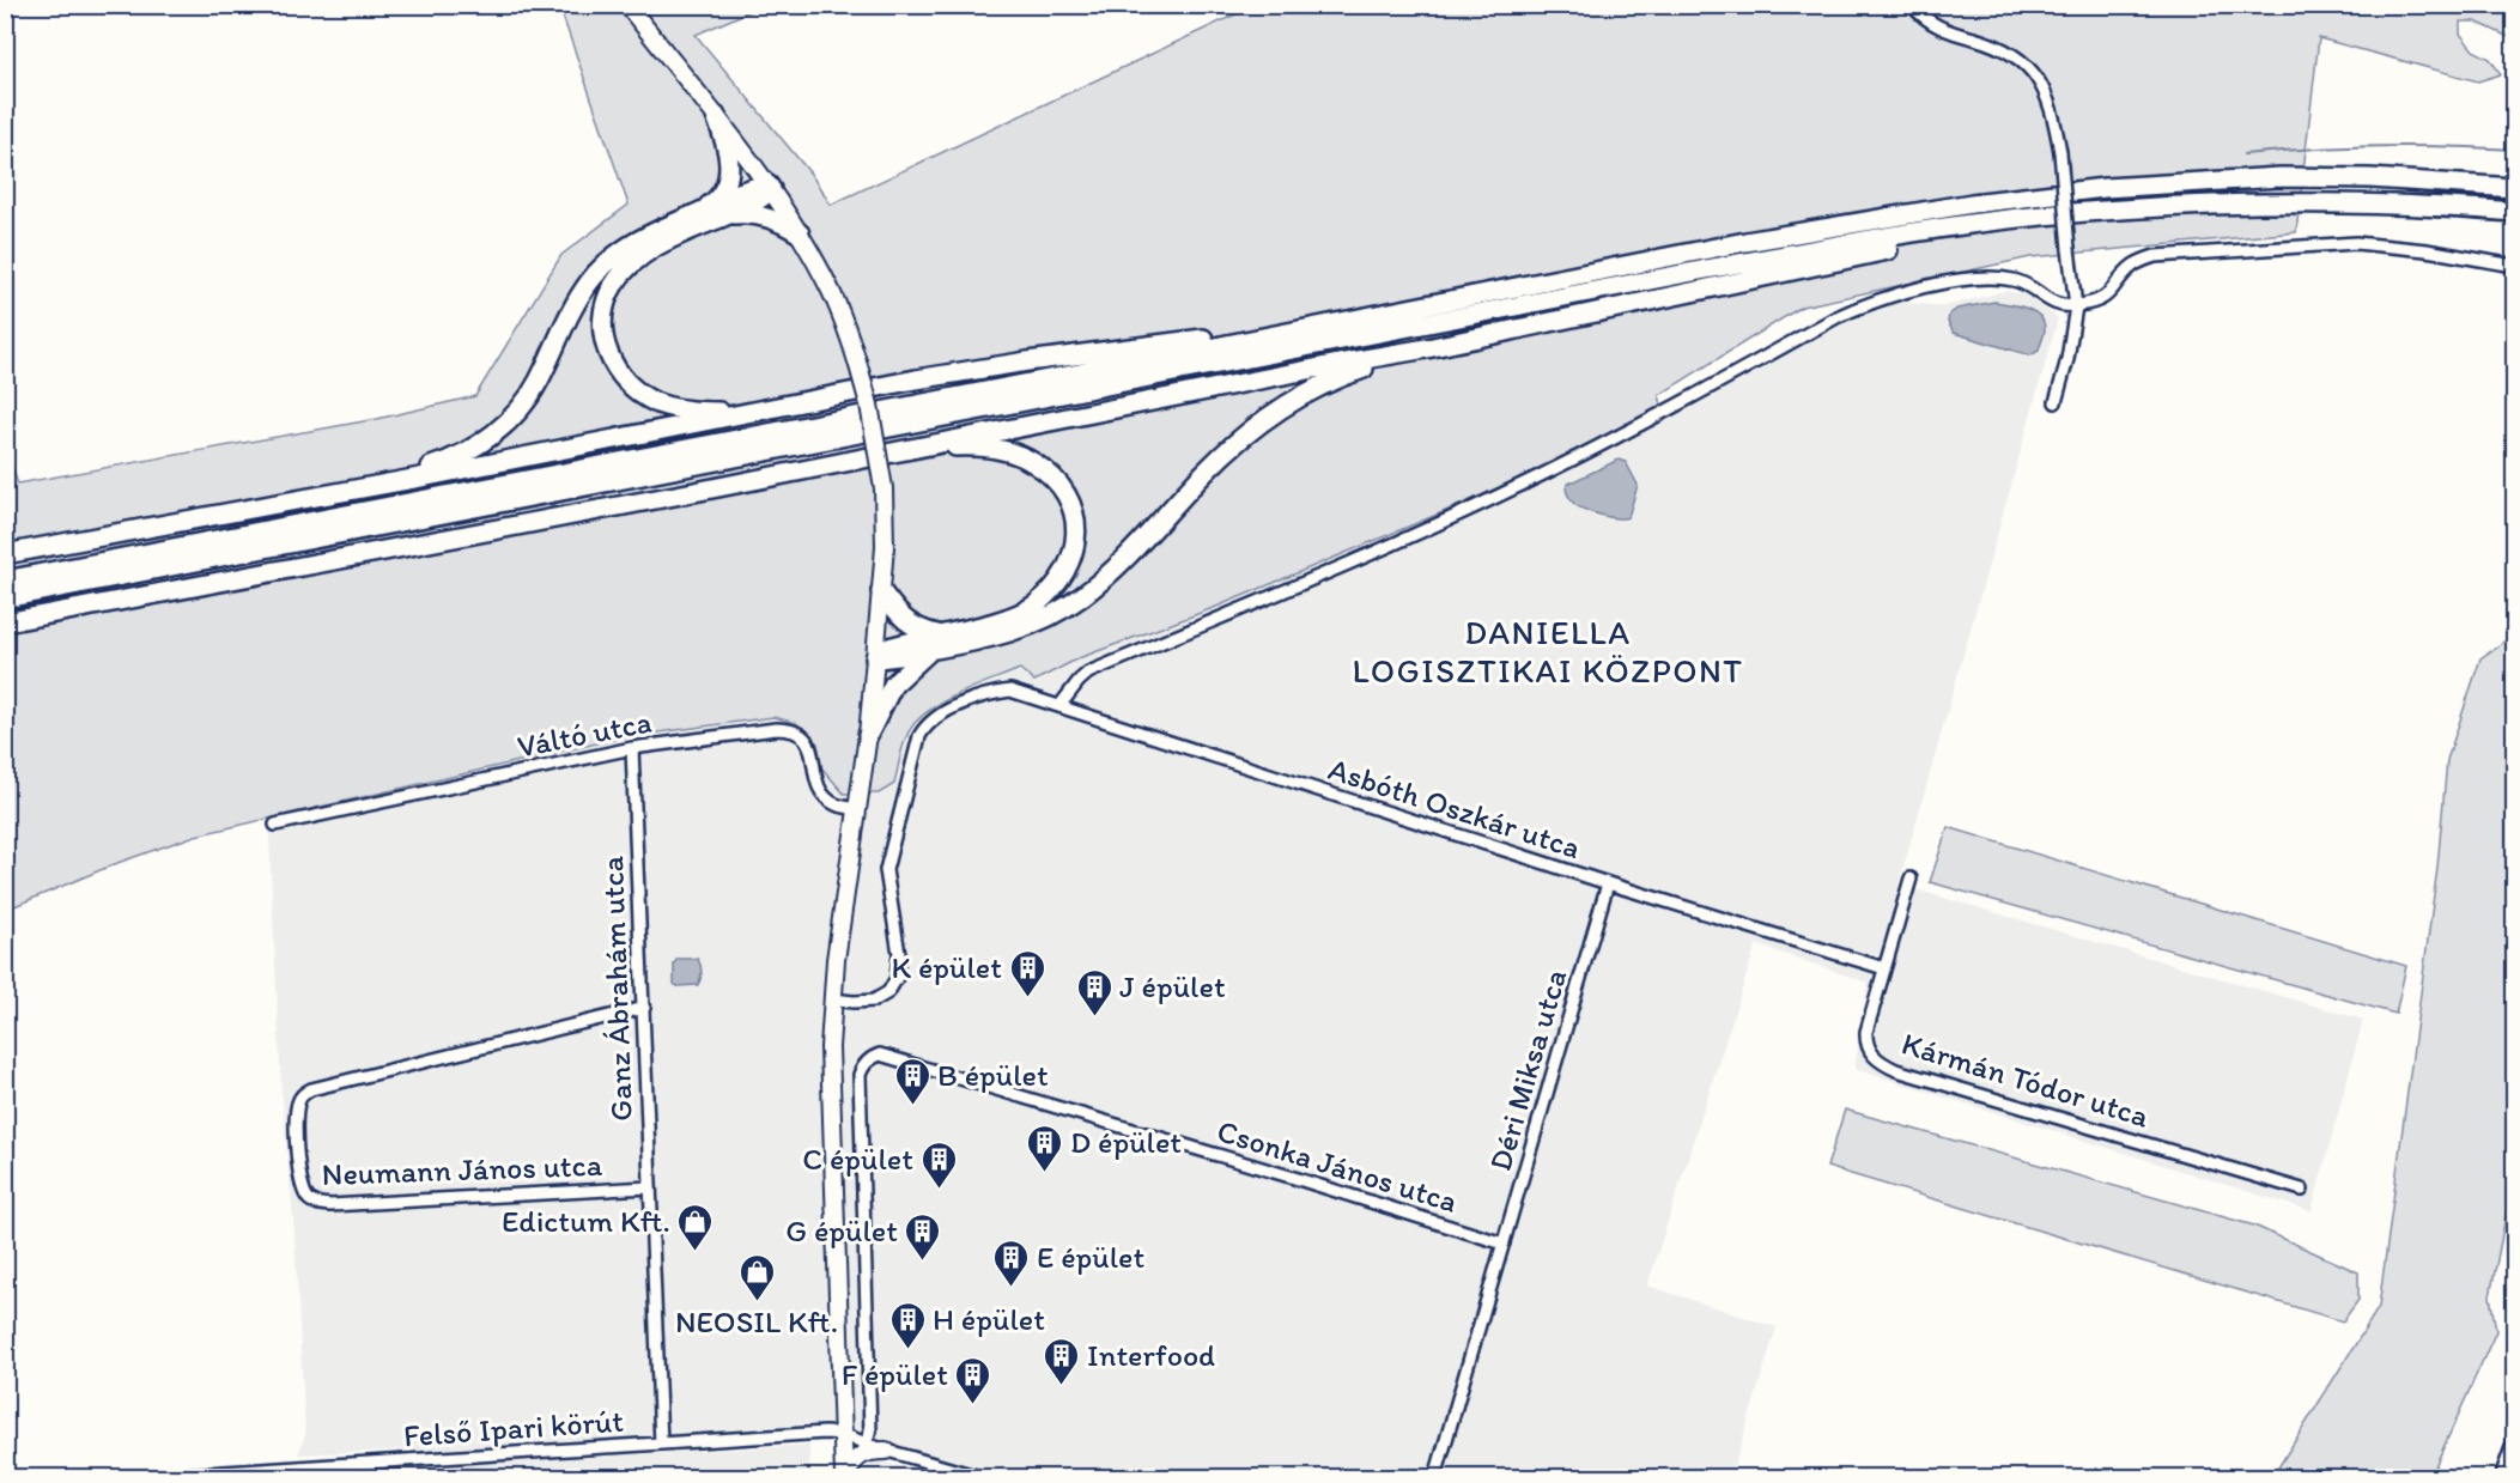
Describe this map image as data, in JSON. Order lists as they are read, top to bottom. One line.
{"streets":{"street":["Váltó utca","Asbóth Oszkár utca","Ganz Ábrahám utca","Déri Miksa utca","Kármán Tódor utca","Csonka János utca","Neumann János utca","Felső Ipari körút"]},"crossings":[["Váltó utca","Ganz Ábrahám utca"],["Asbóth Oszkár utca","Déri Miksa utca"],["Asbóth Oszkár utca","Kármán Tódor utca"],["Ganz Ábrahám utca","Neumann János utca"],["Ganz Ábrahám utca","Felső Ipari körút"],["Déri Miksa utca","Csonka János utca"]],"districts":["DANIELLA LOGISZTIKAI KÖZPONT"],"places":{"building":["K épület","J épület","B épület","D épület","C épület","G épület","E épület","H épület","Interfood","F épület"],"shop":["Edictum Kft.","NEOSIL Kft."]}}
